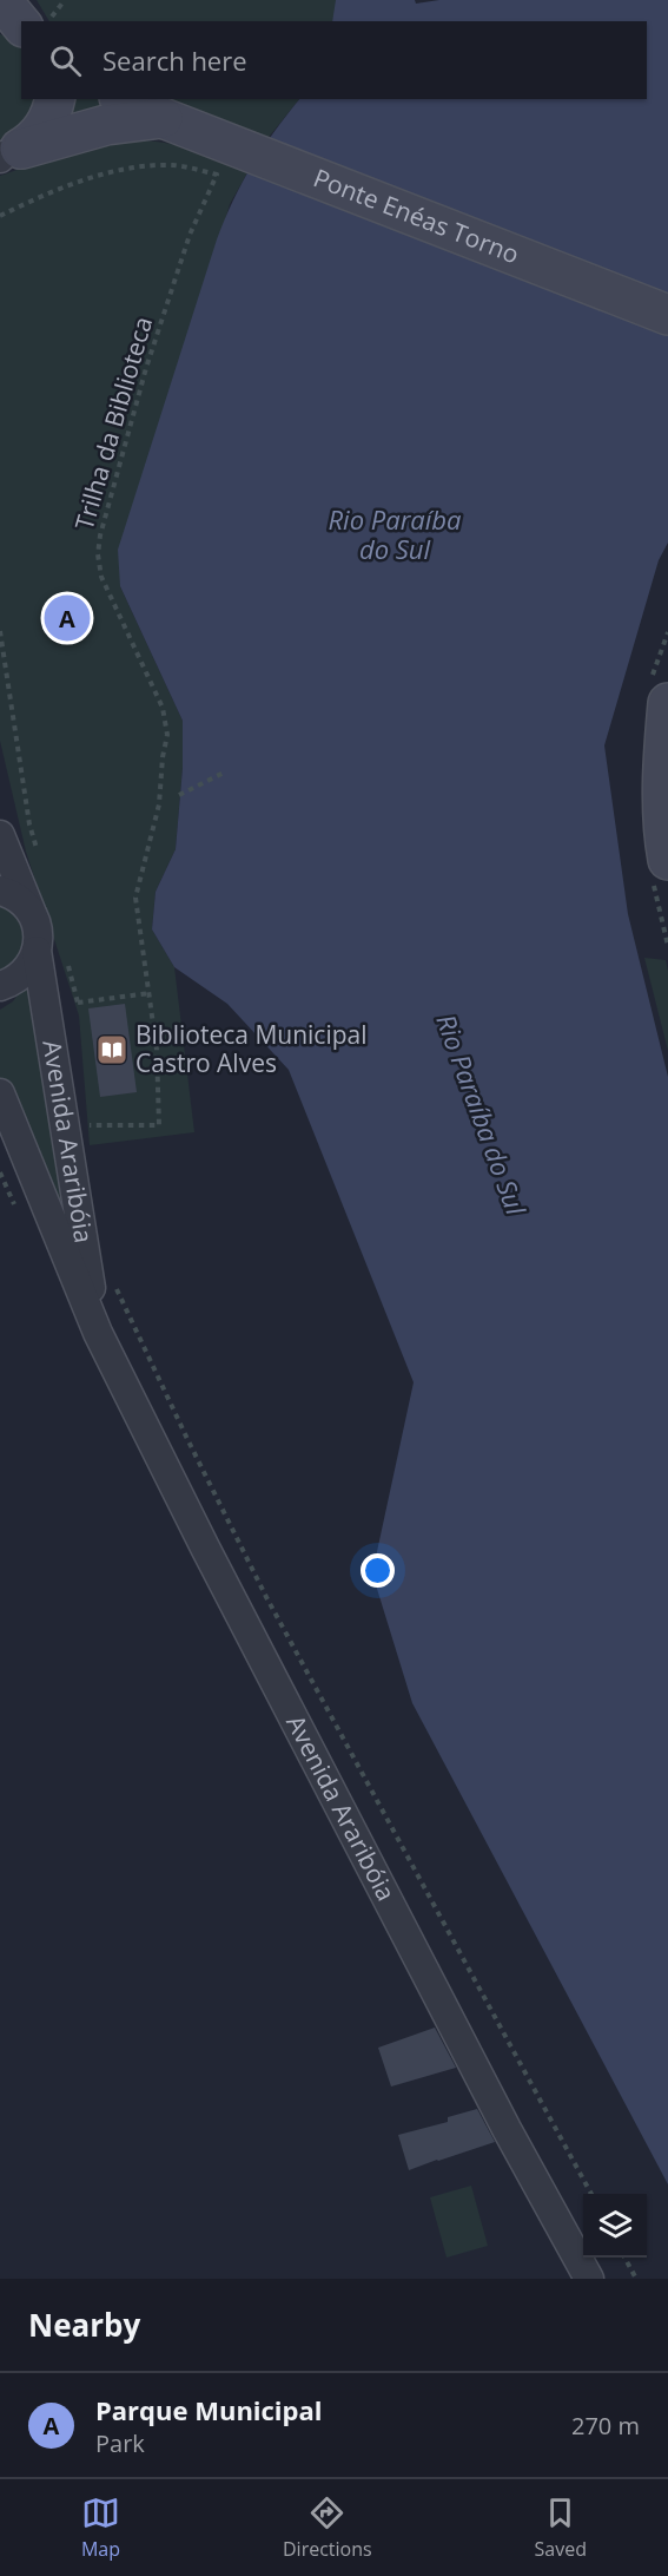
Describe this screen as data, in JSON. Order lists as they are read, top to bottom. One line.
{"streets":{"street":["Ponte Enéas Torno","Avenida Araribóia"],"path":["Trilha da Biblioteca"]},"water":["Rio Paraíba do Sul"],"places":{"library":["Biblioteca Municipal Castro Alves"]},"page":{"search":"Search here","pins":"A","heading":"Nearby","list":[{"mark":"A","name":"Parque Municipal","note":"Park","value":"270 m"}],"nav":["Map","Directions","Saved"]}}
